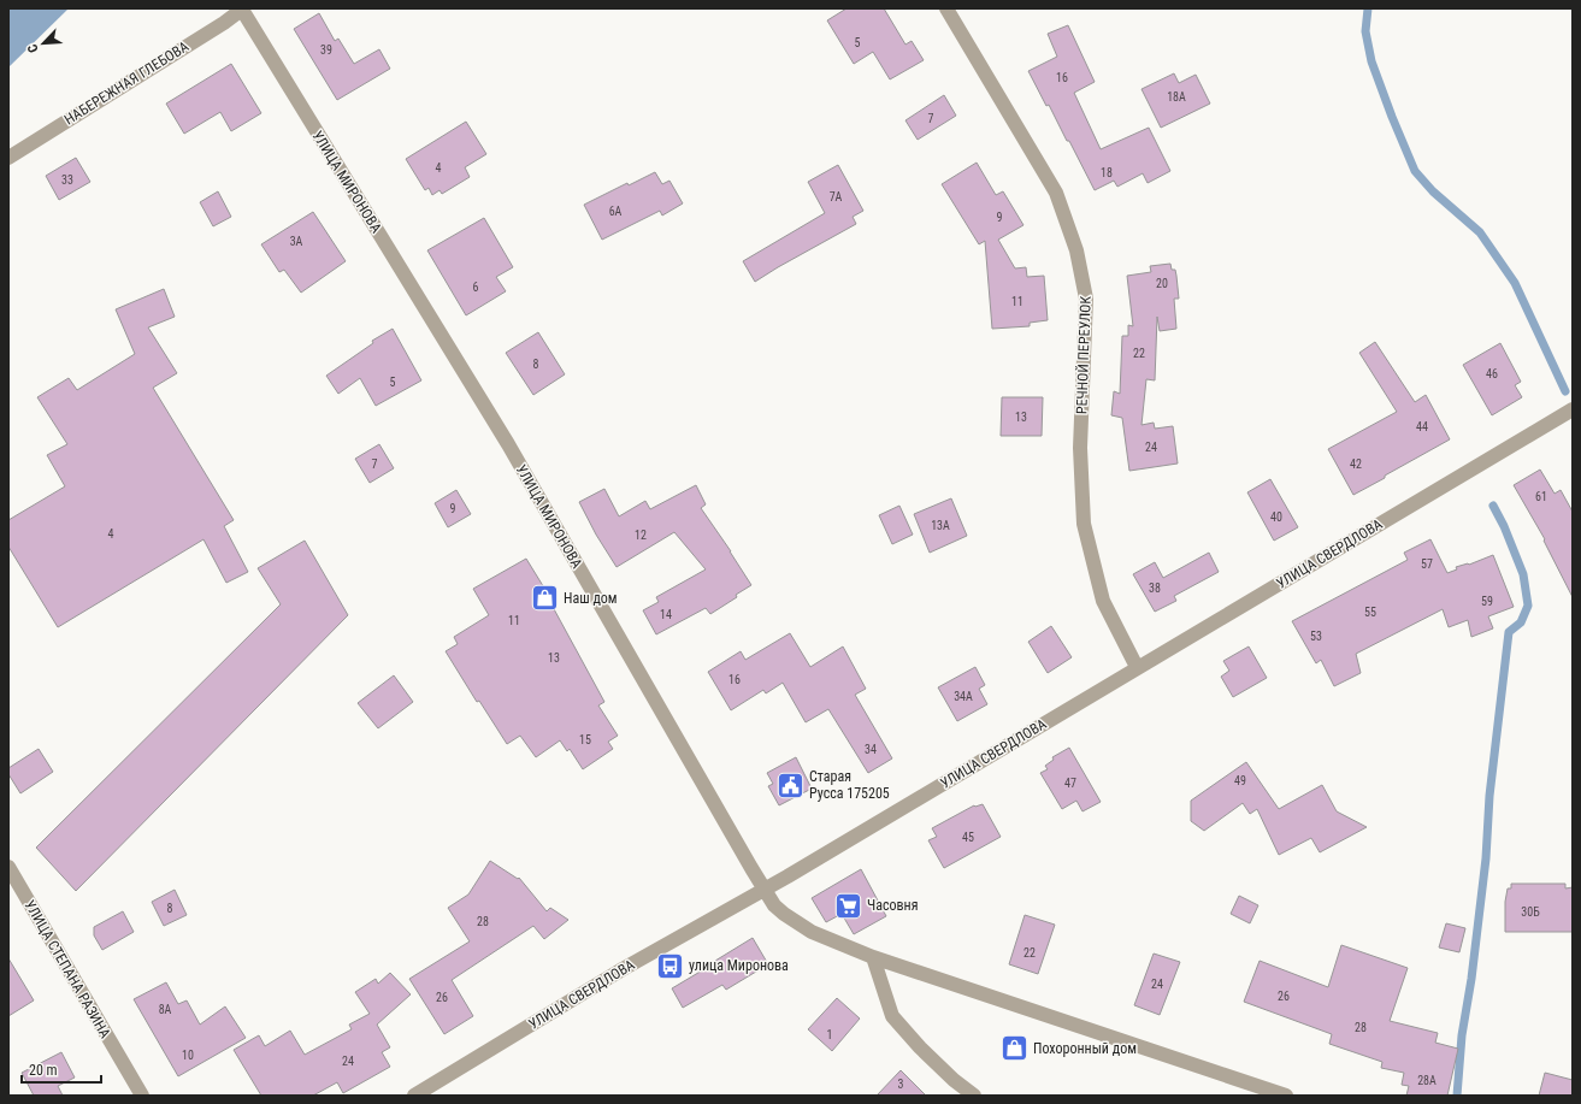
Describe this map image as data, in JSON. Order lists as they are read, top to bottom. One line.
{"streets":{"street":["НАБЕРЕЖНАЯ ГЛЕБОВА","УЛИЦА МИРОНОВА","РЕЧНОЙ ПЕРЕУЛОК","УЛИЦА СВЕРДЛОВА","УЛИЦА СТЕПАНА РАЗИНА"]},"crossings":[["НАБЕРЕЖНАЯ ГЛЕБОВА","УЛИЦА МИРОНОВА"],["УЛИЦА МИРОНОВА","УЛИЦА СВЕРДЛОВА"],["РЕЧНОЙ ПЕРЕУЛОК","УЛИЦА СВЕРДЛОВА"]],"places":{"shop":["Наш дом","Похоронный дом"],"public building":["Старая Русса 175205"],"supermarket":["Часовня"],"bus stop":["улица Миронова"]},"house_numbers":["5","39","16","18А","7","4","18","33","7А","6А","9","3А","20","6","11","22","8","46","5","13","44","24","7","42","61","9","40","13А","4","12","57","38","59","55","14","11","53","13","16","34А","15","34","49","47","45","8","30Б","28","22","24","26","26","8А","28","1","10","24","28А","3"],"scale_bar":"20 m","north":"bottom left"}
